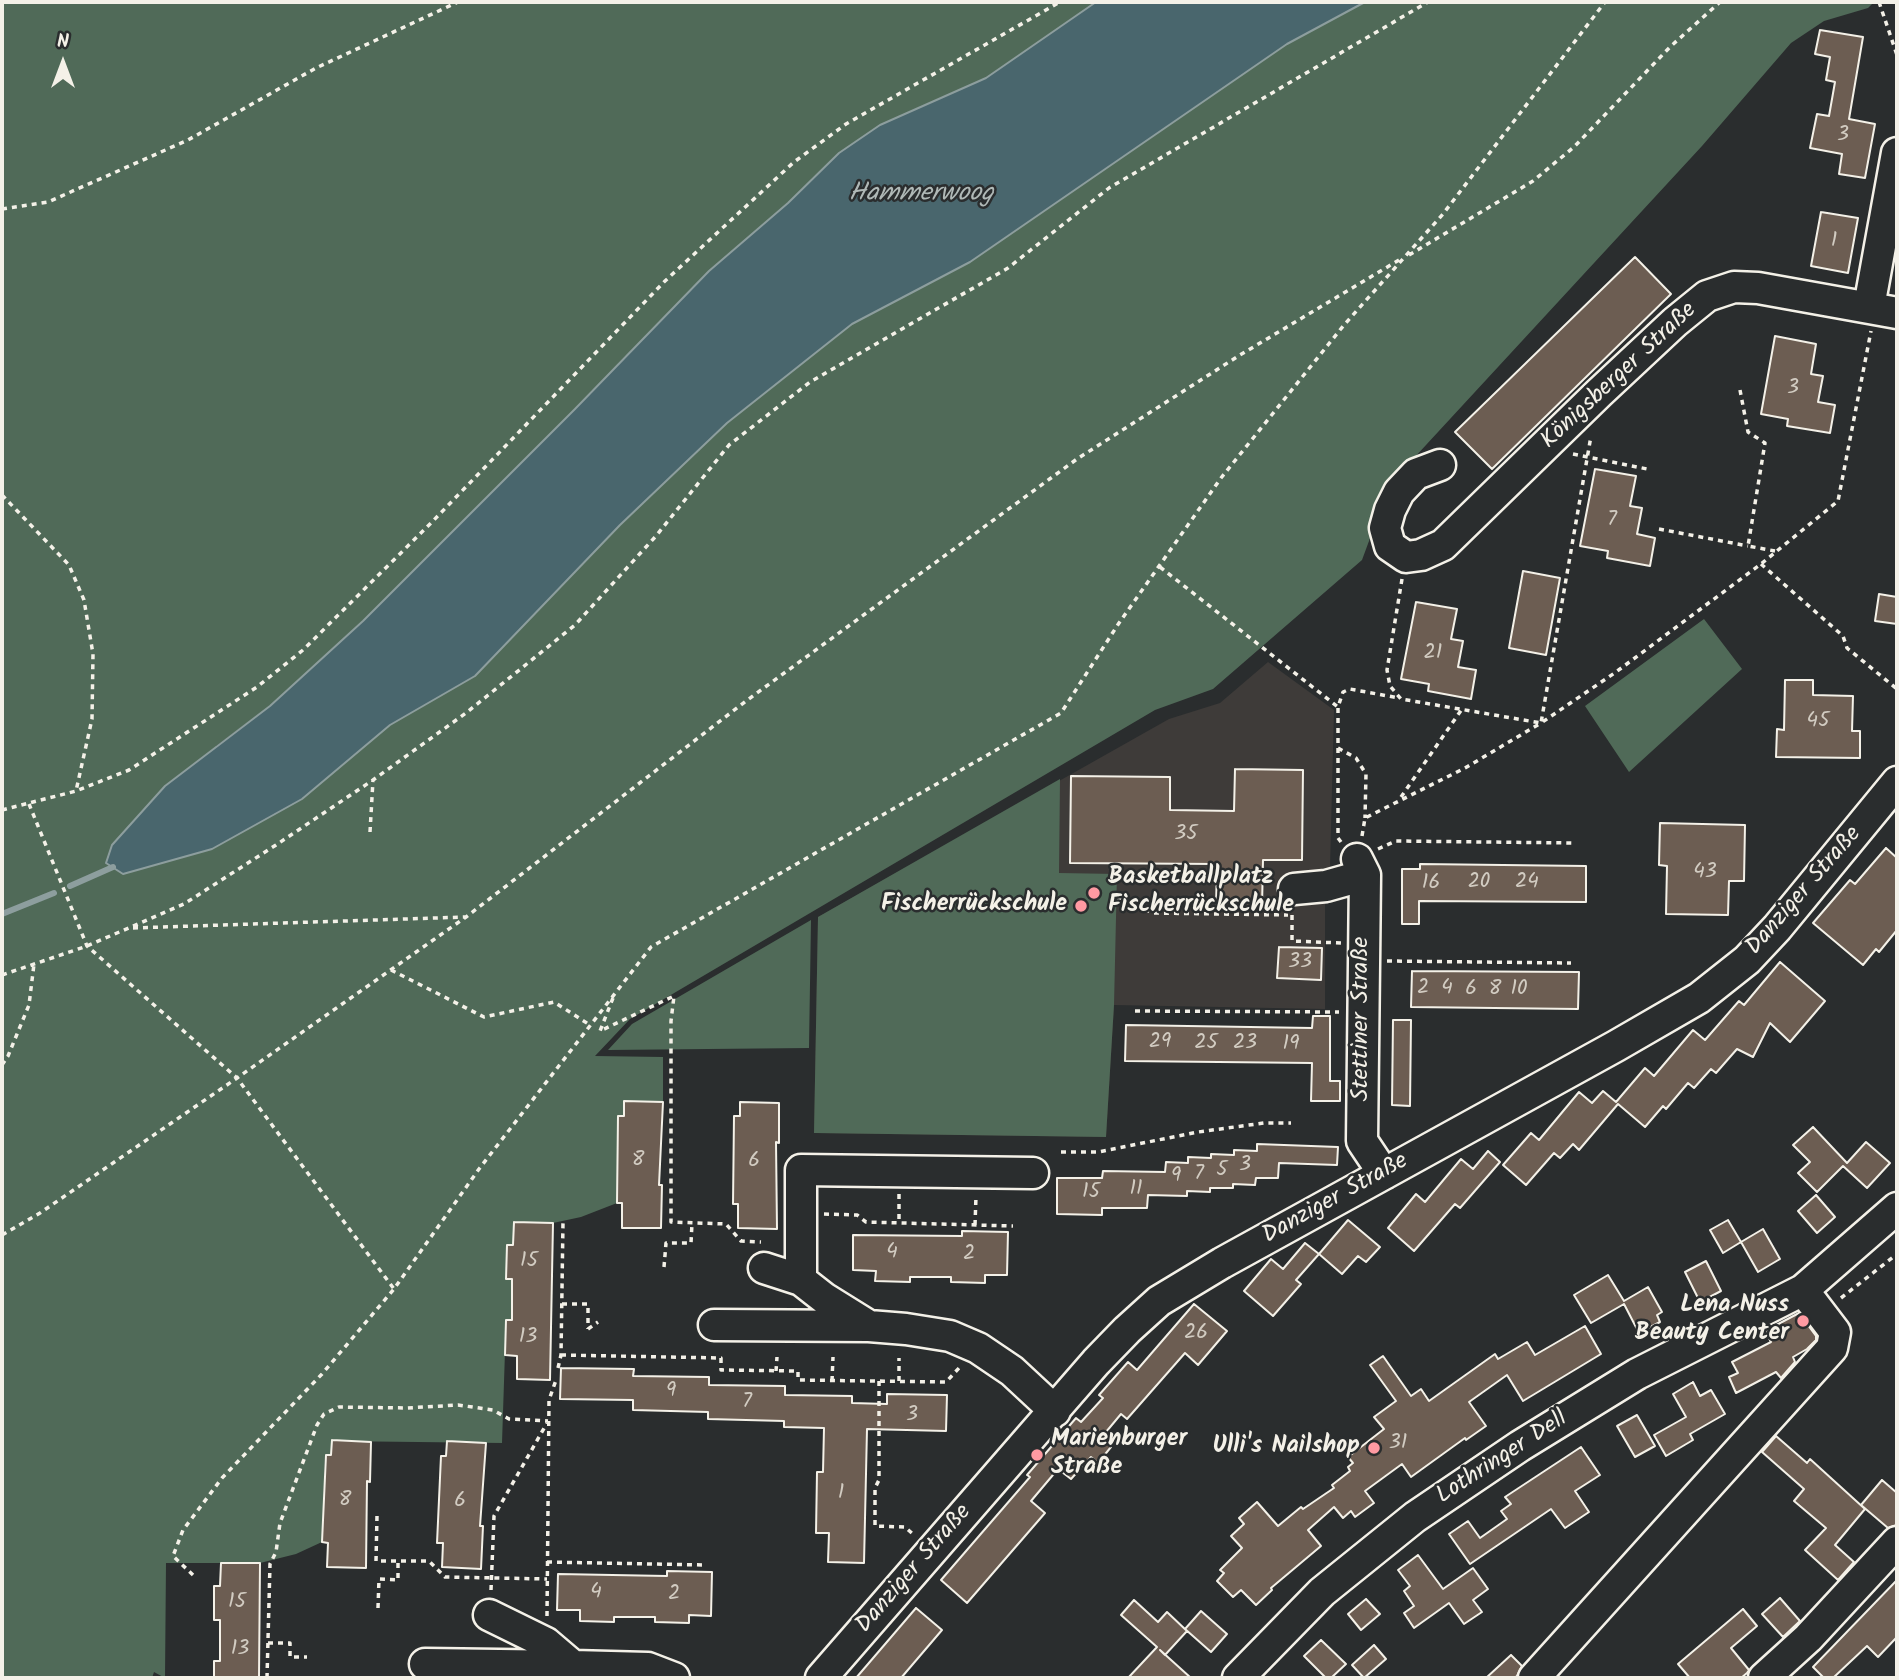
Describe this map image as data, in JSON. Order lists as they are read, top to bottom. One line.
{"streets":{"street":["Königsberger Straße","Danziger Straße","Stettiner Straße","Lothringer Dell"]},"crossings":[["Danziger Straße","Stettiner Straße"]],"water":["Hammerwoog"],"places":["Basketballplatz Fischerrückschule","Fischerrückschule","Lena Nuss Beauty Center","Ulli's Nailshop","Marienburger Straße"],"house_numbers":["3","1","3","7","21","45","35","43","20","24","16","33","2","4","6","8","10","29","25","23","19","8","6","3","5","7","9","11","15","4","2","15","26","13","9","7","3","31","1","8","6","4","2","15","13"],"north":"top"}
